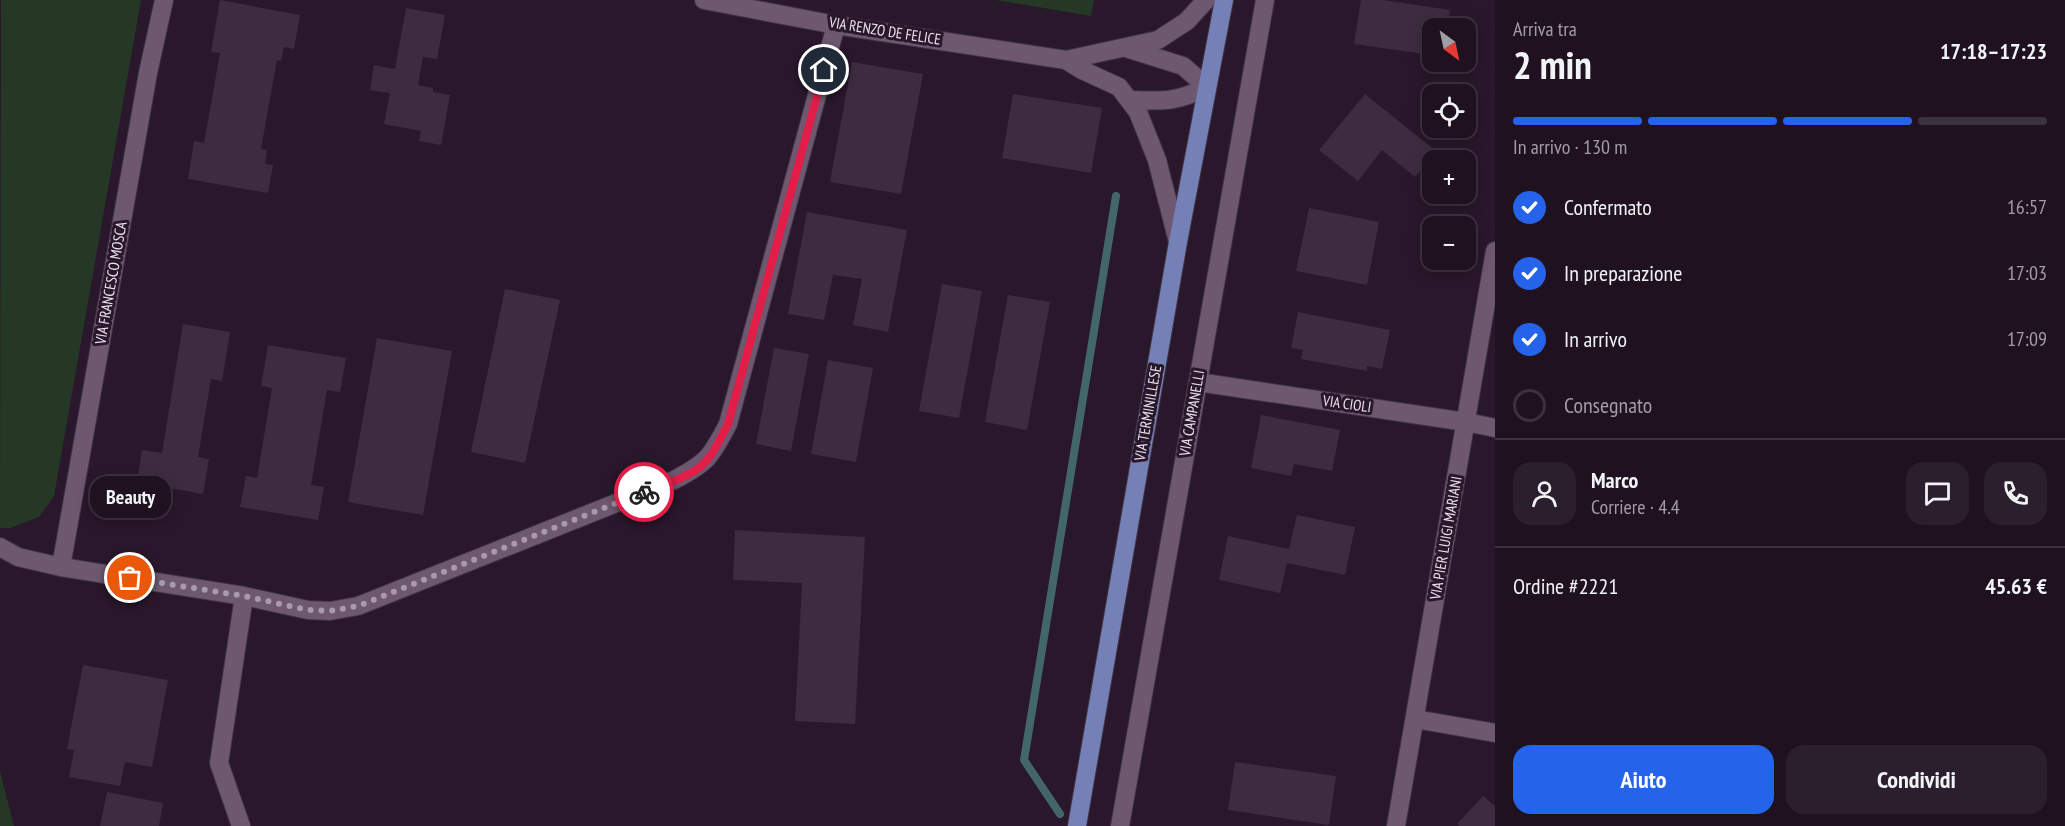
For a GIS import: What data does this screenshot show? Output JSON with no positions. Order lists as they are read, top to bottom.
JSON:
{
  "streets": {
    "main road": ["VIA TERMINILLESE"],
    "street": [
      "VIA RENZO DE FELICE",
      "VIA FRANCESCO MOSCA",
      "VIA CIOLI",
      "VIA CAMPANELLI",
      "VIA PIER LUIGI MARIANI"
    ]
  },
  "crossings": [
    ["VIA RENZO DE FELICE", "VIA TERMINILLESE"],
    ["VIA CIOLI", "VIA CAMPANELLI"],
    ["VIA CIOLI", "VIA PIER LUIGI MARIANI"]
  ],
  "places": ["Beauty"],
  "north": "bottom right",
  "page": {
    "heading": ["2 min", "Arriva tra", "17:18–17:23"],
    "panel": [
      "Marco",
      "Corriere · 4.4",
      "Ordine #2221",
      "45.63 €"
    ],
    "map_buttons": ["+", "−"],
    "bar": "In arrivo · 130 m",
    "list": [
      ["Confermato", "16:57"],
      ["In preparazione", "17:03"],
      ["In arrivo", "17:09"],
      "Consegnato"
    ],
    "bubble": "Beauty",
    "buttons": ["Aiuto", "Condividi"]
  }
}
